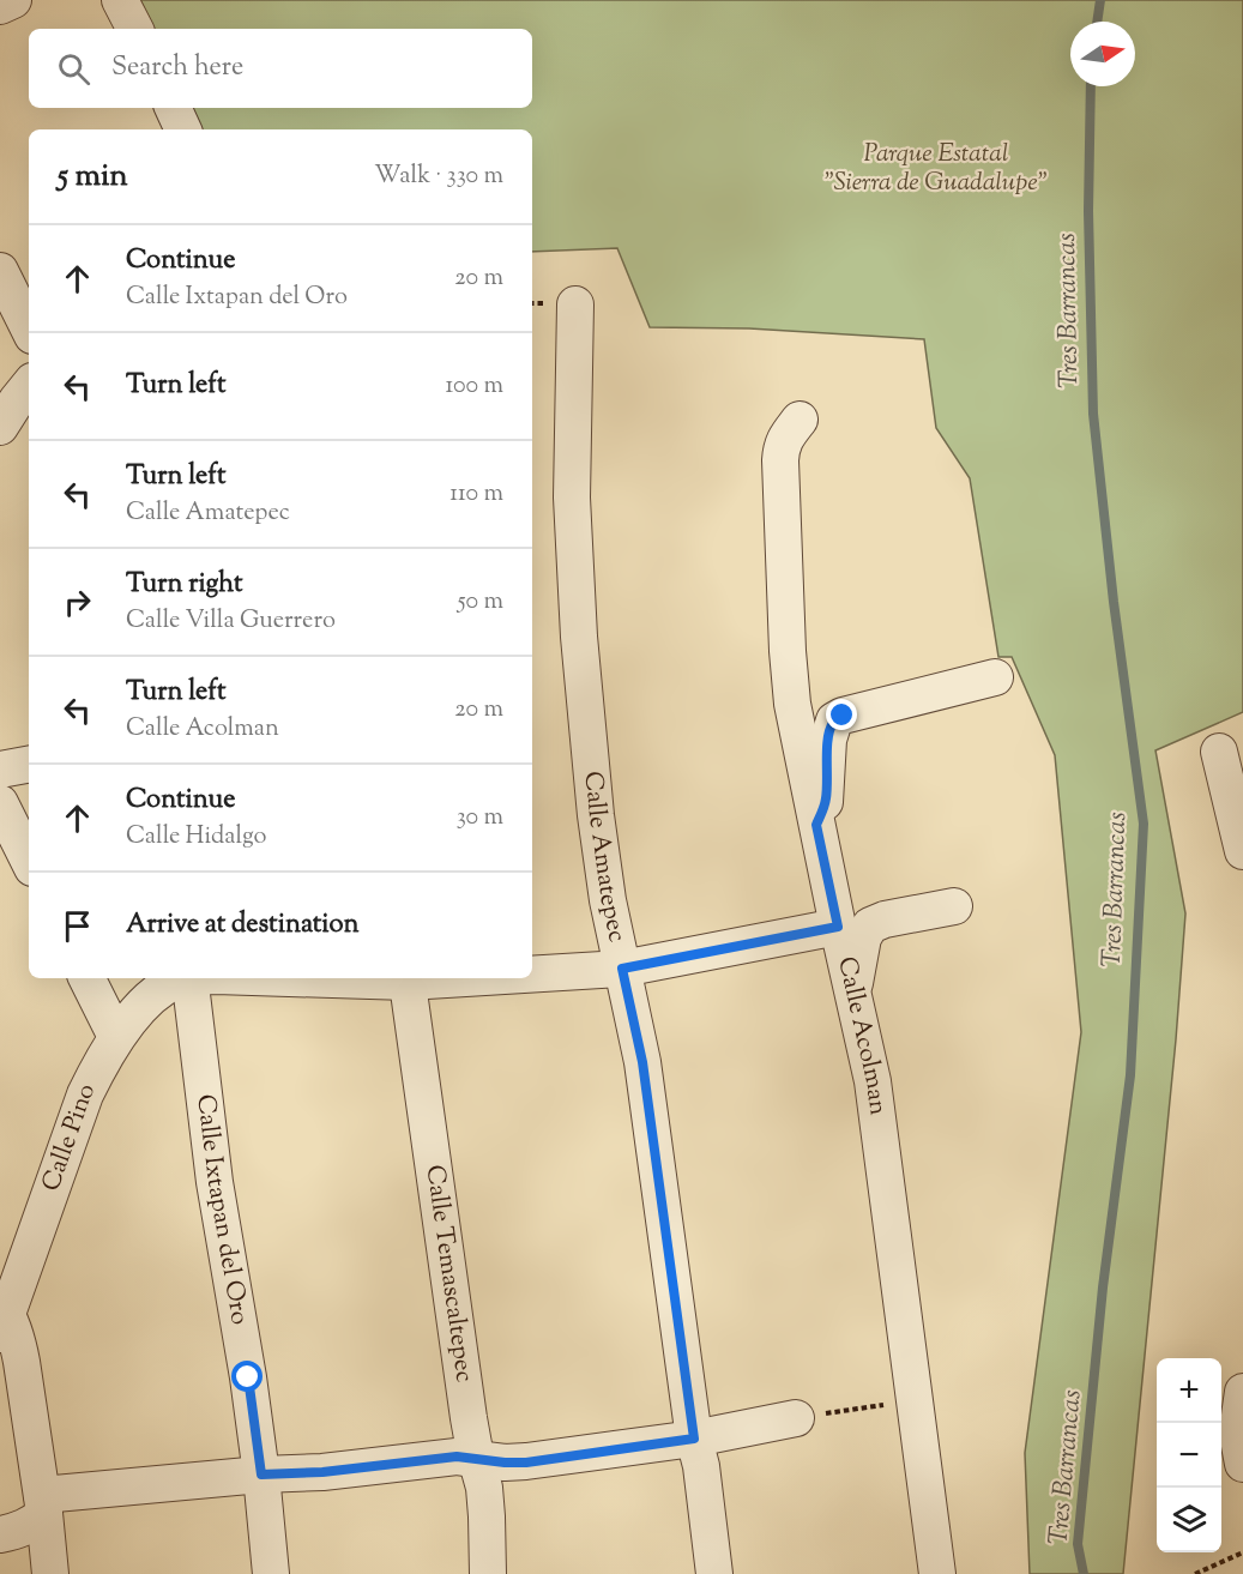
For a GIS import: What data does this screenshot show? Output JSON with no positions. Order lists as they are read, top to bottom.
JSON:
{
  "streets": {
    "street": [
      "Calle Amatepec",
      "Calle Acolman",
      "Calle Pino",
      "Calle Ixtapan del Oro",
      "Calle Temascaltepec"
    ]
  },
  "water": ["Tres Barrancas"],
  "parks": ["Parque Estatal \"Sierra de Guadalupe\""],
  "north": "right",
  "page": {
    "search": "Search here",
    "heading": ["5 min", "Walk · 330 m"],
    "list": [
      ["Continue", "Calle Ixtapan del Oro", "20 m"],
      ["Turn left", "100 m"],
      ["Turn left", "Calle Amatepec", "110 m"],
      ["Turn right", "Calle Villa Guerrero", "50 m"],
      ["Turn left", "Calle Acolman", "20 m"],
      ["Continue", "Calle Hidalgo", "30 m"],
      "Arrive at destination"
    ],
    "map_buttons": ["+", "−"]
  }
}
